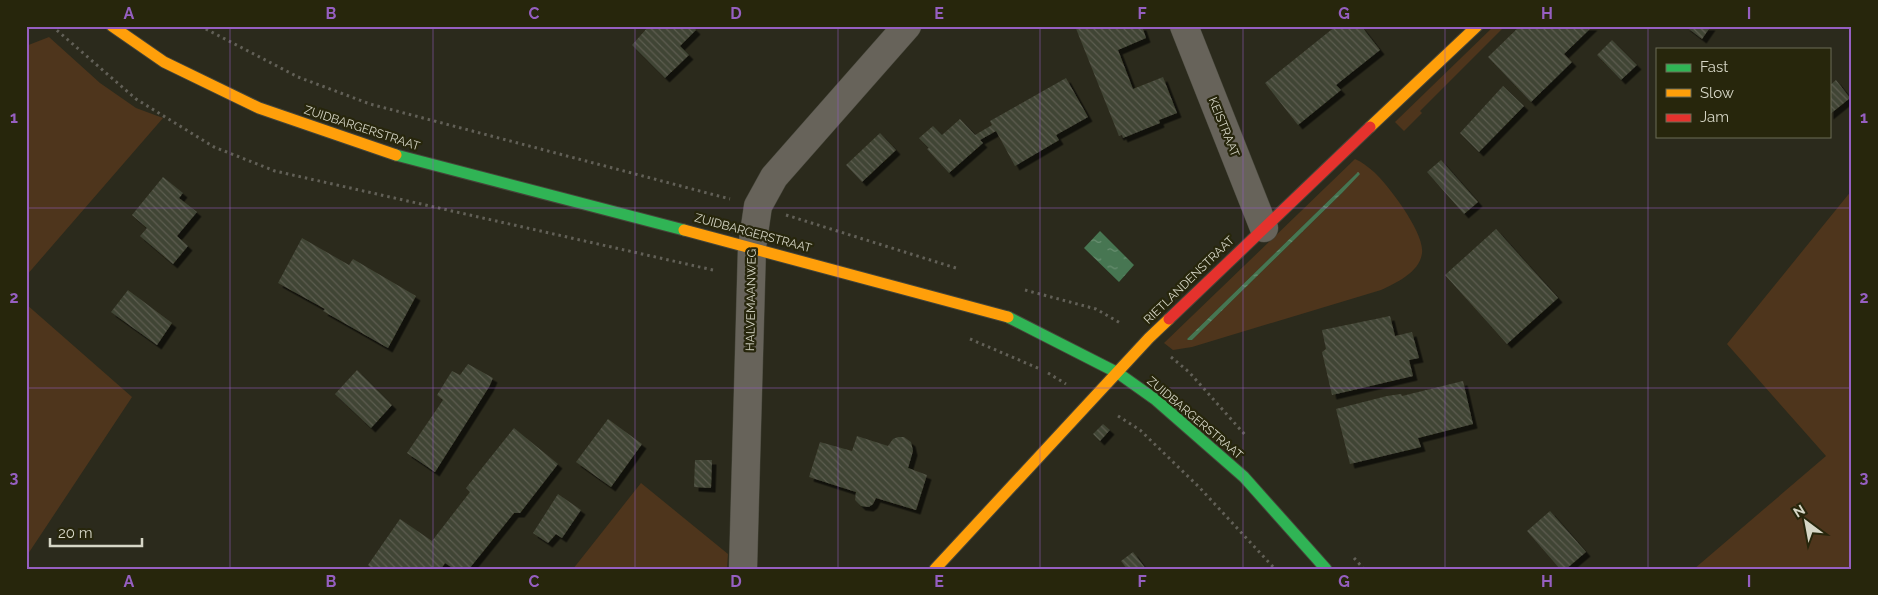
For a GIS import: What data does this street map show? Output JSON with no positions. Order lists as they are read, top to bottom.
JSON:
{
  "streets": {
    "street": [
      "KEISTRAAT",
      "ZUIDBARGERSTRAAT",
      "RIETLANDENSTRAAT",
      "HALVEMAANWEG"
    ]
  },
  "crossings": [
    ["KEISTRAAT", "RIETLANDENSTRAAT"],
    ["ZUIDBARGERSTRAAT", "RIETLANDENSTRAAT"],
    ["ZUIDBARGERSTRAAT", "HALVEMAANWEG"]
  ],
  "legend": ["Fast", "Slow", "Jam"],
  "scale_bar": "20 m",
  "north": "top left",
  "grid": {
    "columns": [
      "A",
      "B",
      "C",
      "D",
      "E",
      "F",
      "G",
      "H",
      "I"
    ],
    "rows": ["1", "2", "3"]
  }
}
